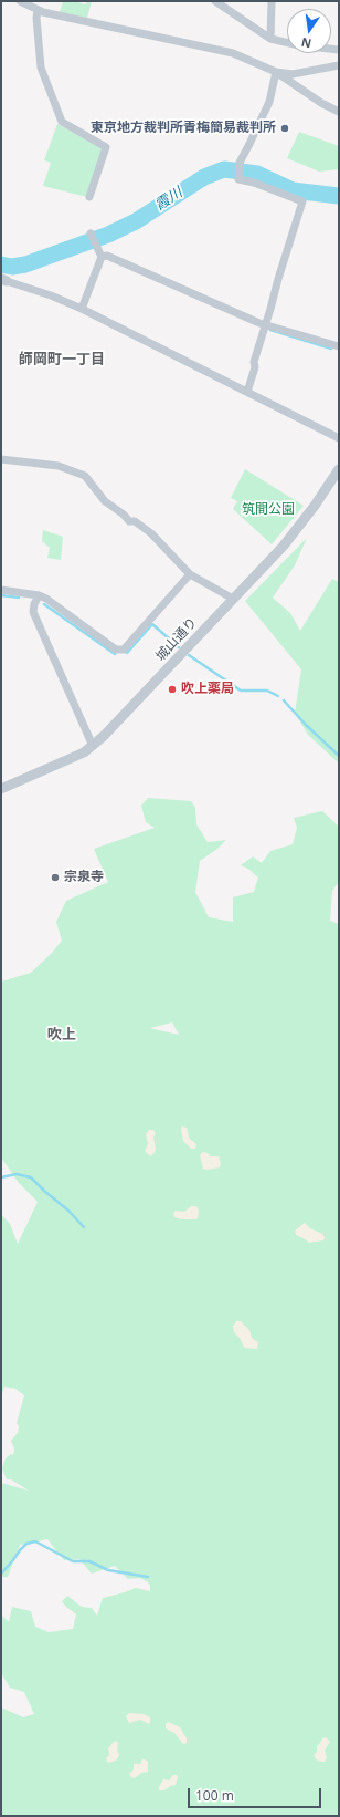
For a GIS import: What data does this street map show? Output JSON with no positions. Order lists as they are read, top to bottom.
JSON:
{
  "streets": {
    "street": ["城山通り"]
  },
  "districts": ["師岡町一丁目", "吹上"],
  "water": ["霞川"],
  "parks": ["筑間公園"],
  "places": ["東京地方裁判所青梅簡易裁判所", "吹上薬局", "宗泉寺"],
  "scale_bar": "100 m",
  "north": "bottom"
}
